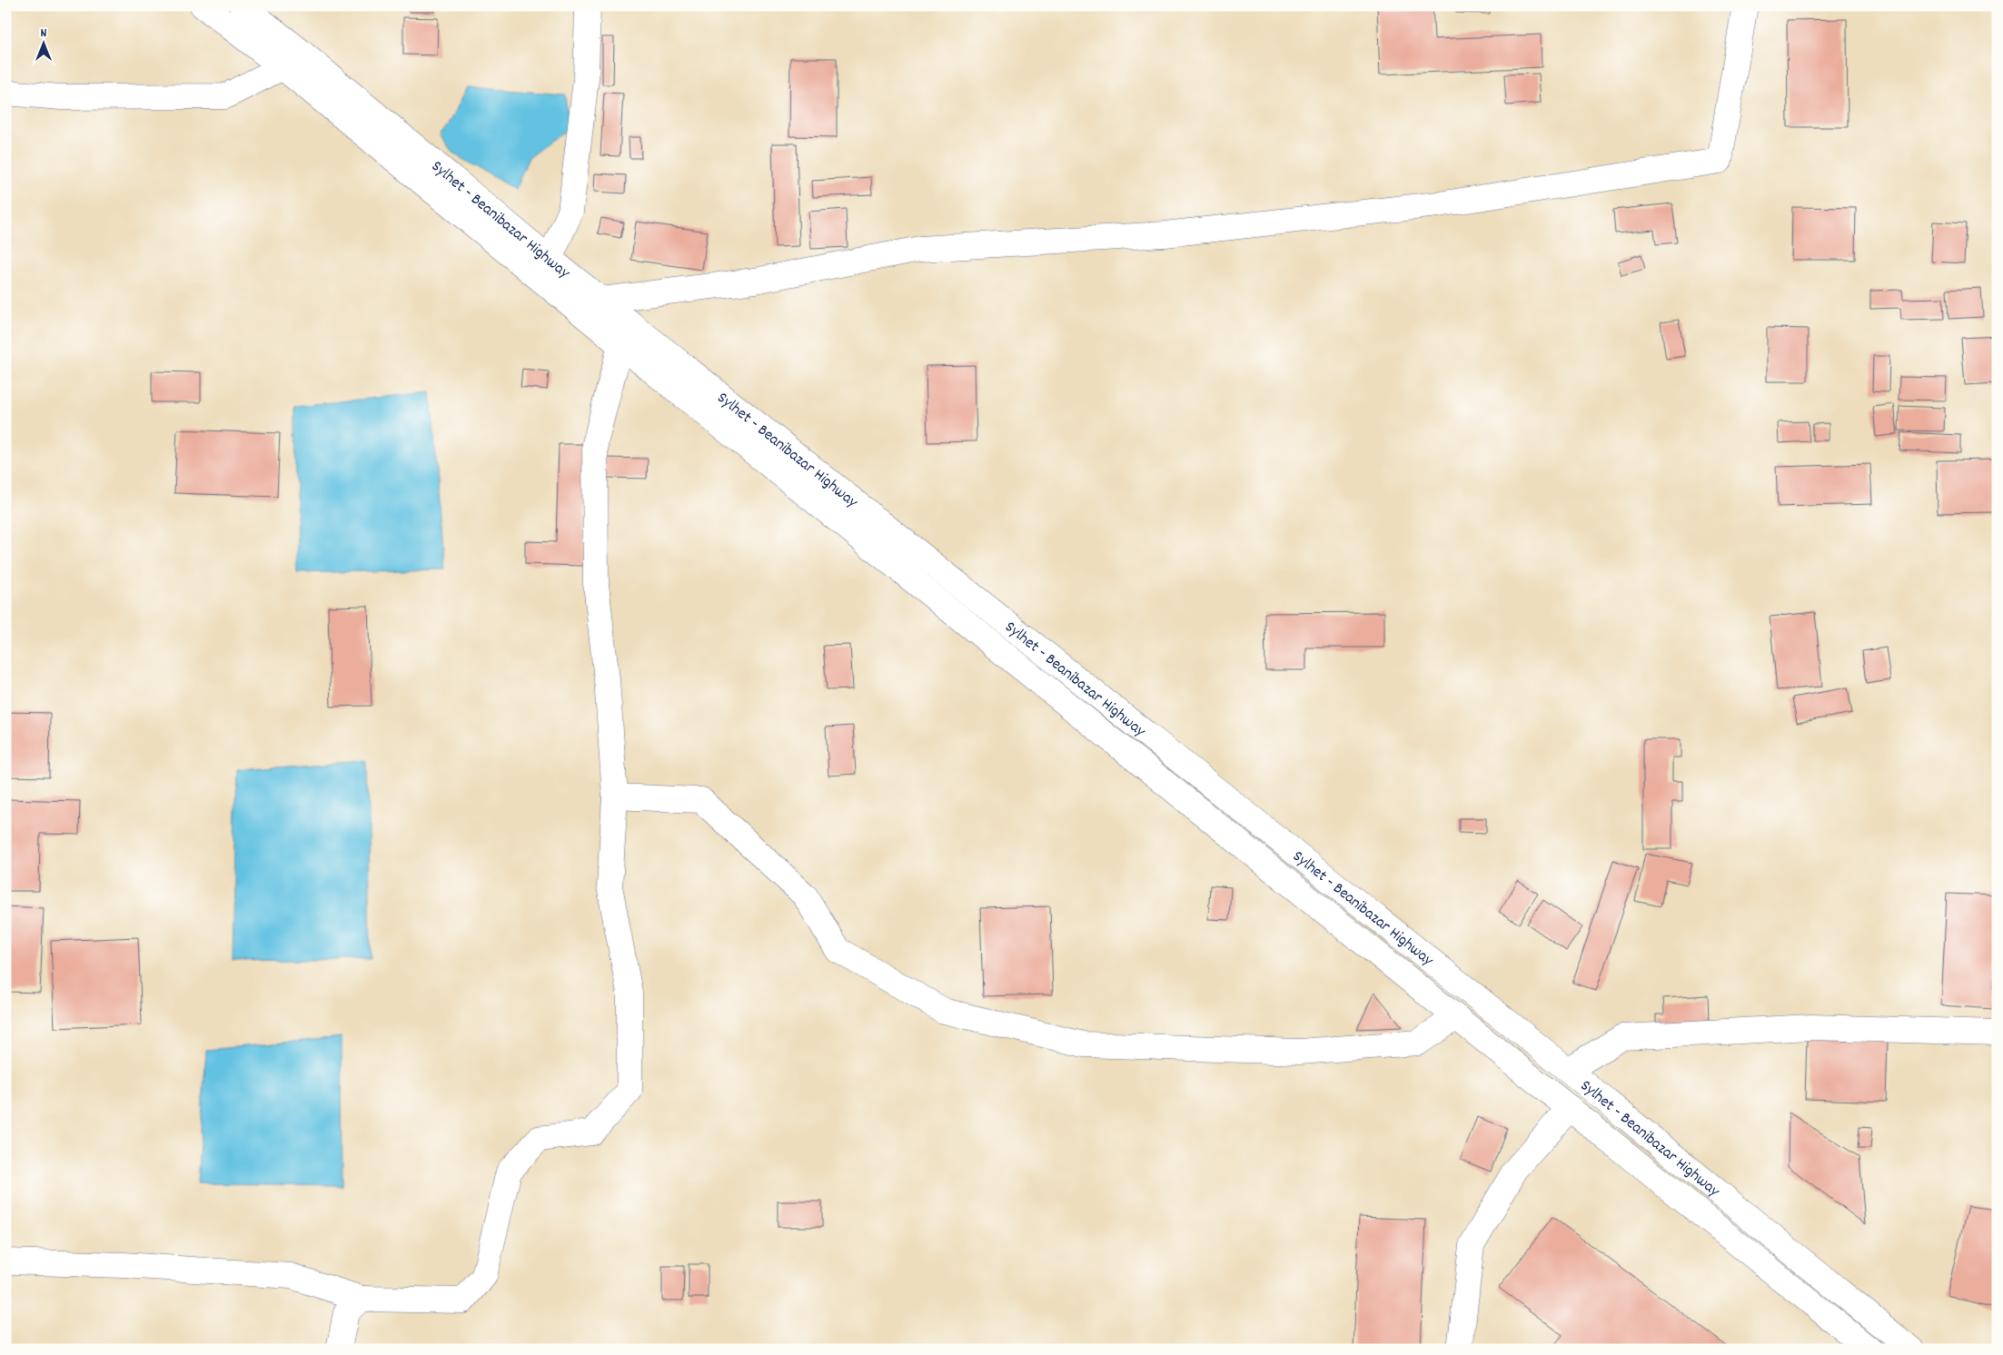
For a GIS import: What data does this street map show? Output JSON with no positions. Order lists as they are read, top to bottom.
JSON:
{
  "streets": {
    "street": ["Sylhet - Beanibazar Highway"]
  },
  "north": "top"
}
